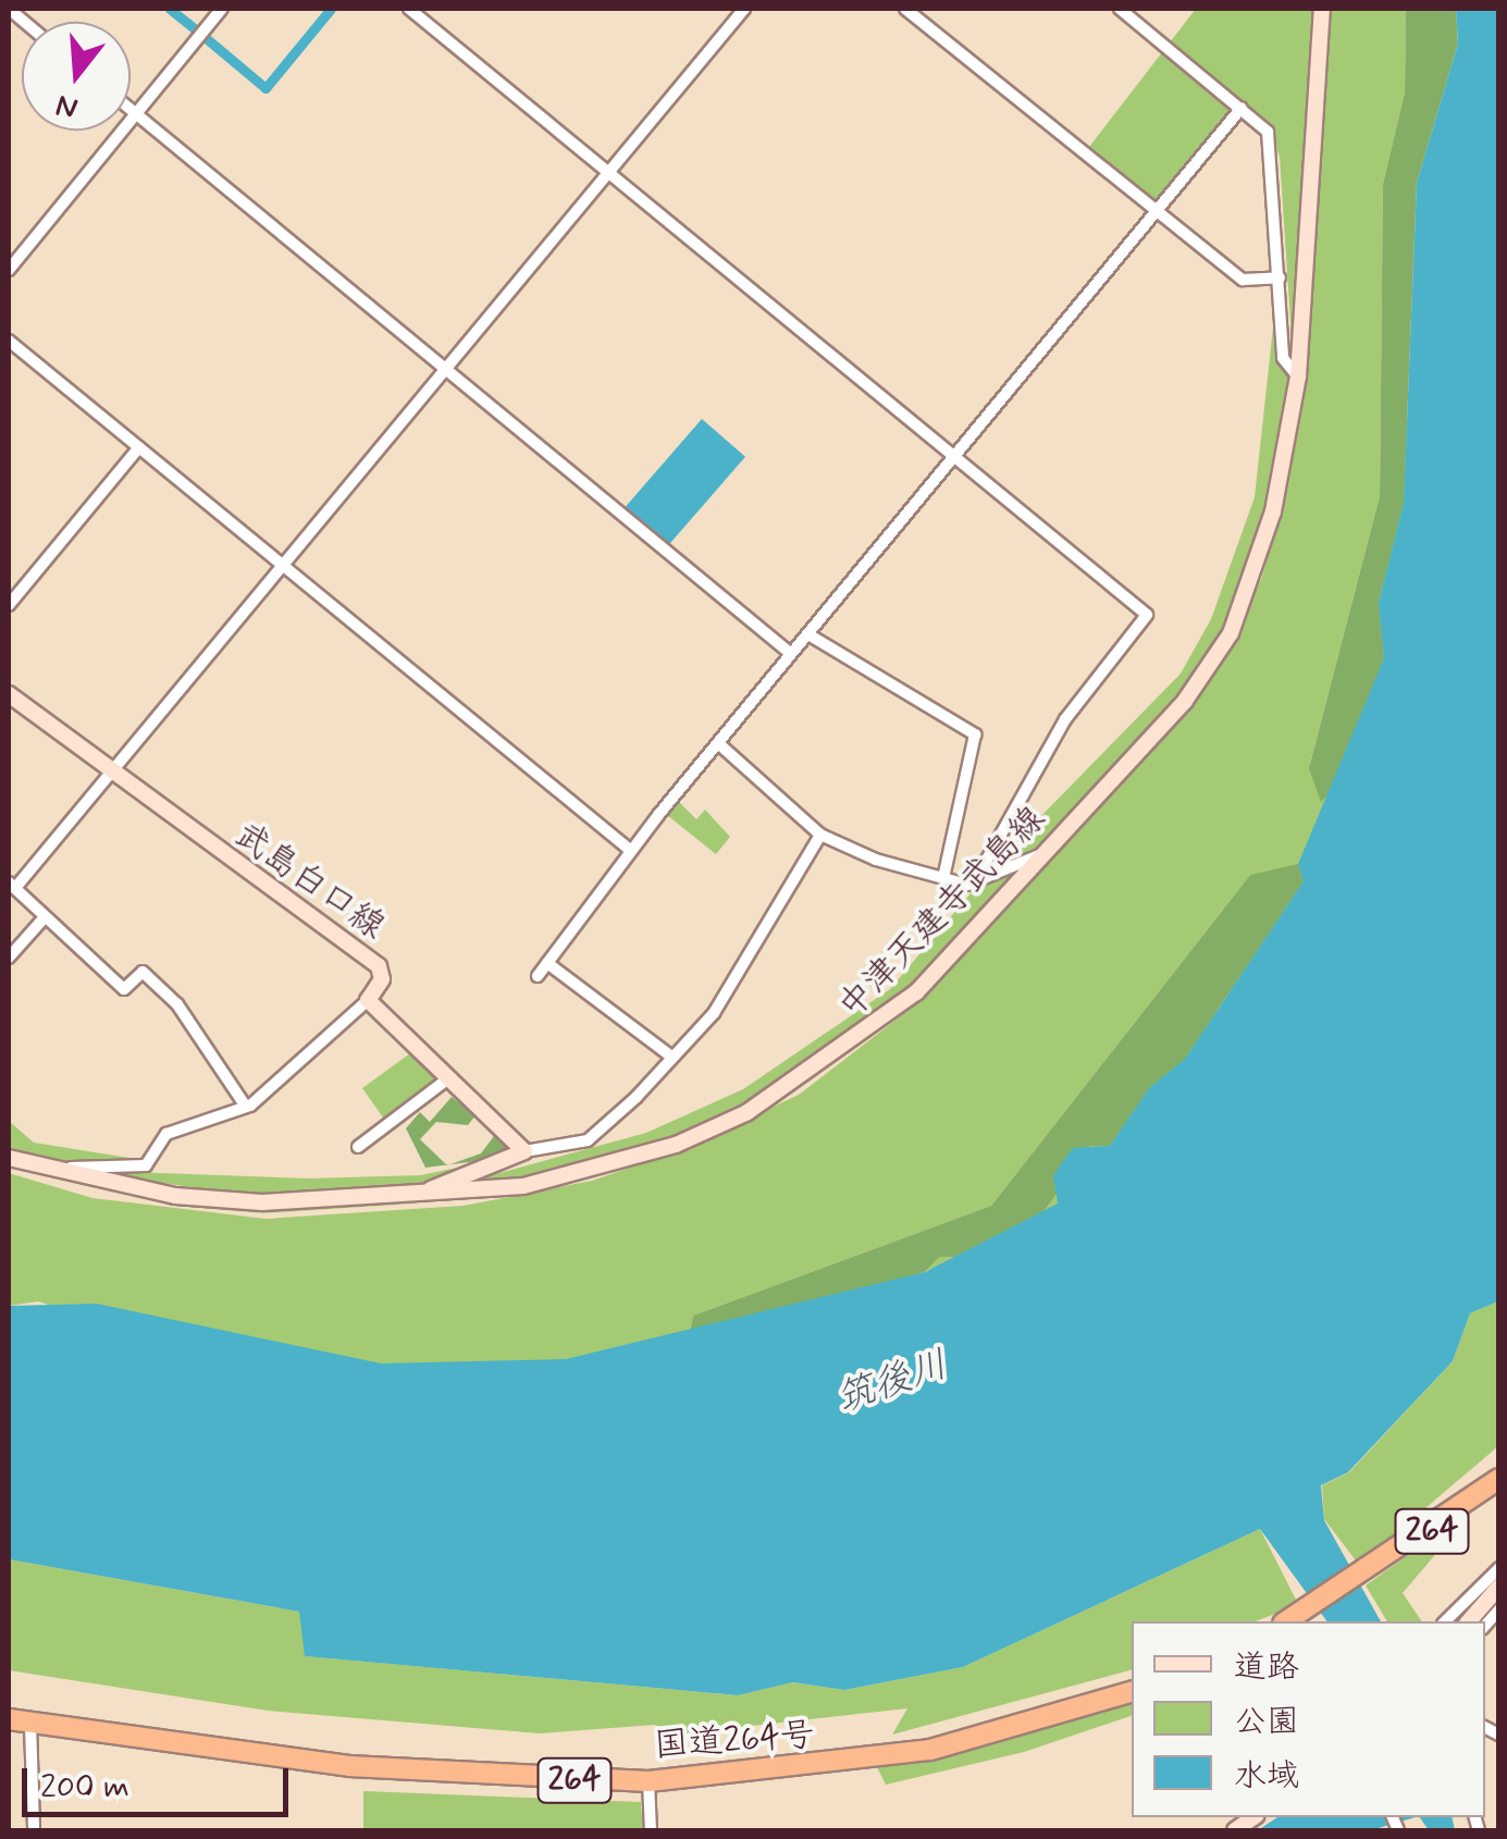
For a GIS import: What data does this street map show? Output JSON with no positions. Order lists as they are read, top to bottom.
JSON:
{
  "streets": {
    "highway": ["264", "国道264号"],
    "main road": ["武島白口線", "中津天建寺武島線"]
  },
  "water": ["筑後川"],
  "legend": ["道路", "公園", "水域"],
  "scale_bar": "200 m",
  "north": "bottom"
}
